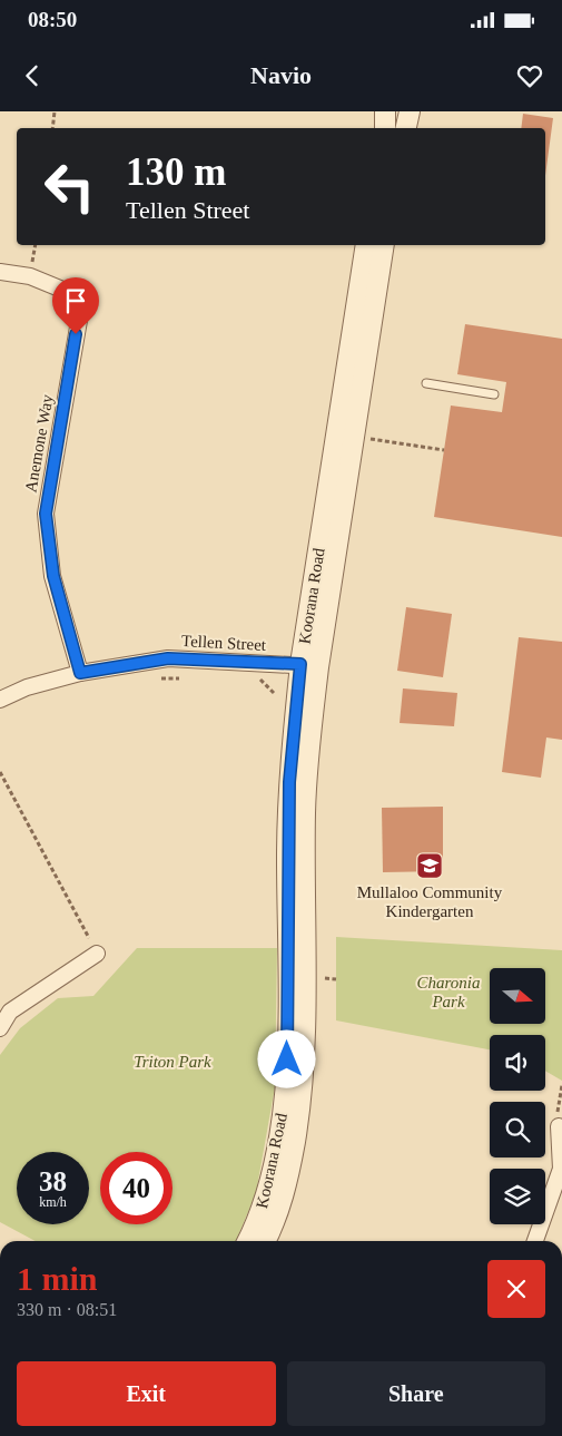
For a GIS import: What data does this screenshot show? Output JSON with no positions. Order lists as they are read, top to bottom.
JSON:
{
  "streets": {
    "street": ["Anemone Way", "Koorana Road", "Tellen Street"]
  },
  "crossings": [
    ["Anemone Way", "Tellen Street"],
    ["Koorana Road", "Tellen Street"]
  ],
  "parks": ["Charonia Park", "Triton Park"],
  "places": {
    "school or university": ["Mullaloo Community Kindergarten"]
  },
  "north": "right",
  "page": {
    "status": "08:50",
    "header": "Navio",
    "turn": ["130 m", "Tellen Street"],
    "speed": "38 km/h",
    "limit": "40",
    "heading": ["1 min", "330 m · 08:51"],
    "buttons": ["Exit", "Share"]
  }
}
